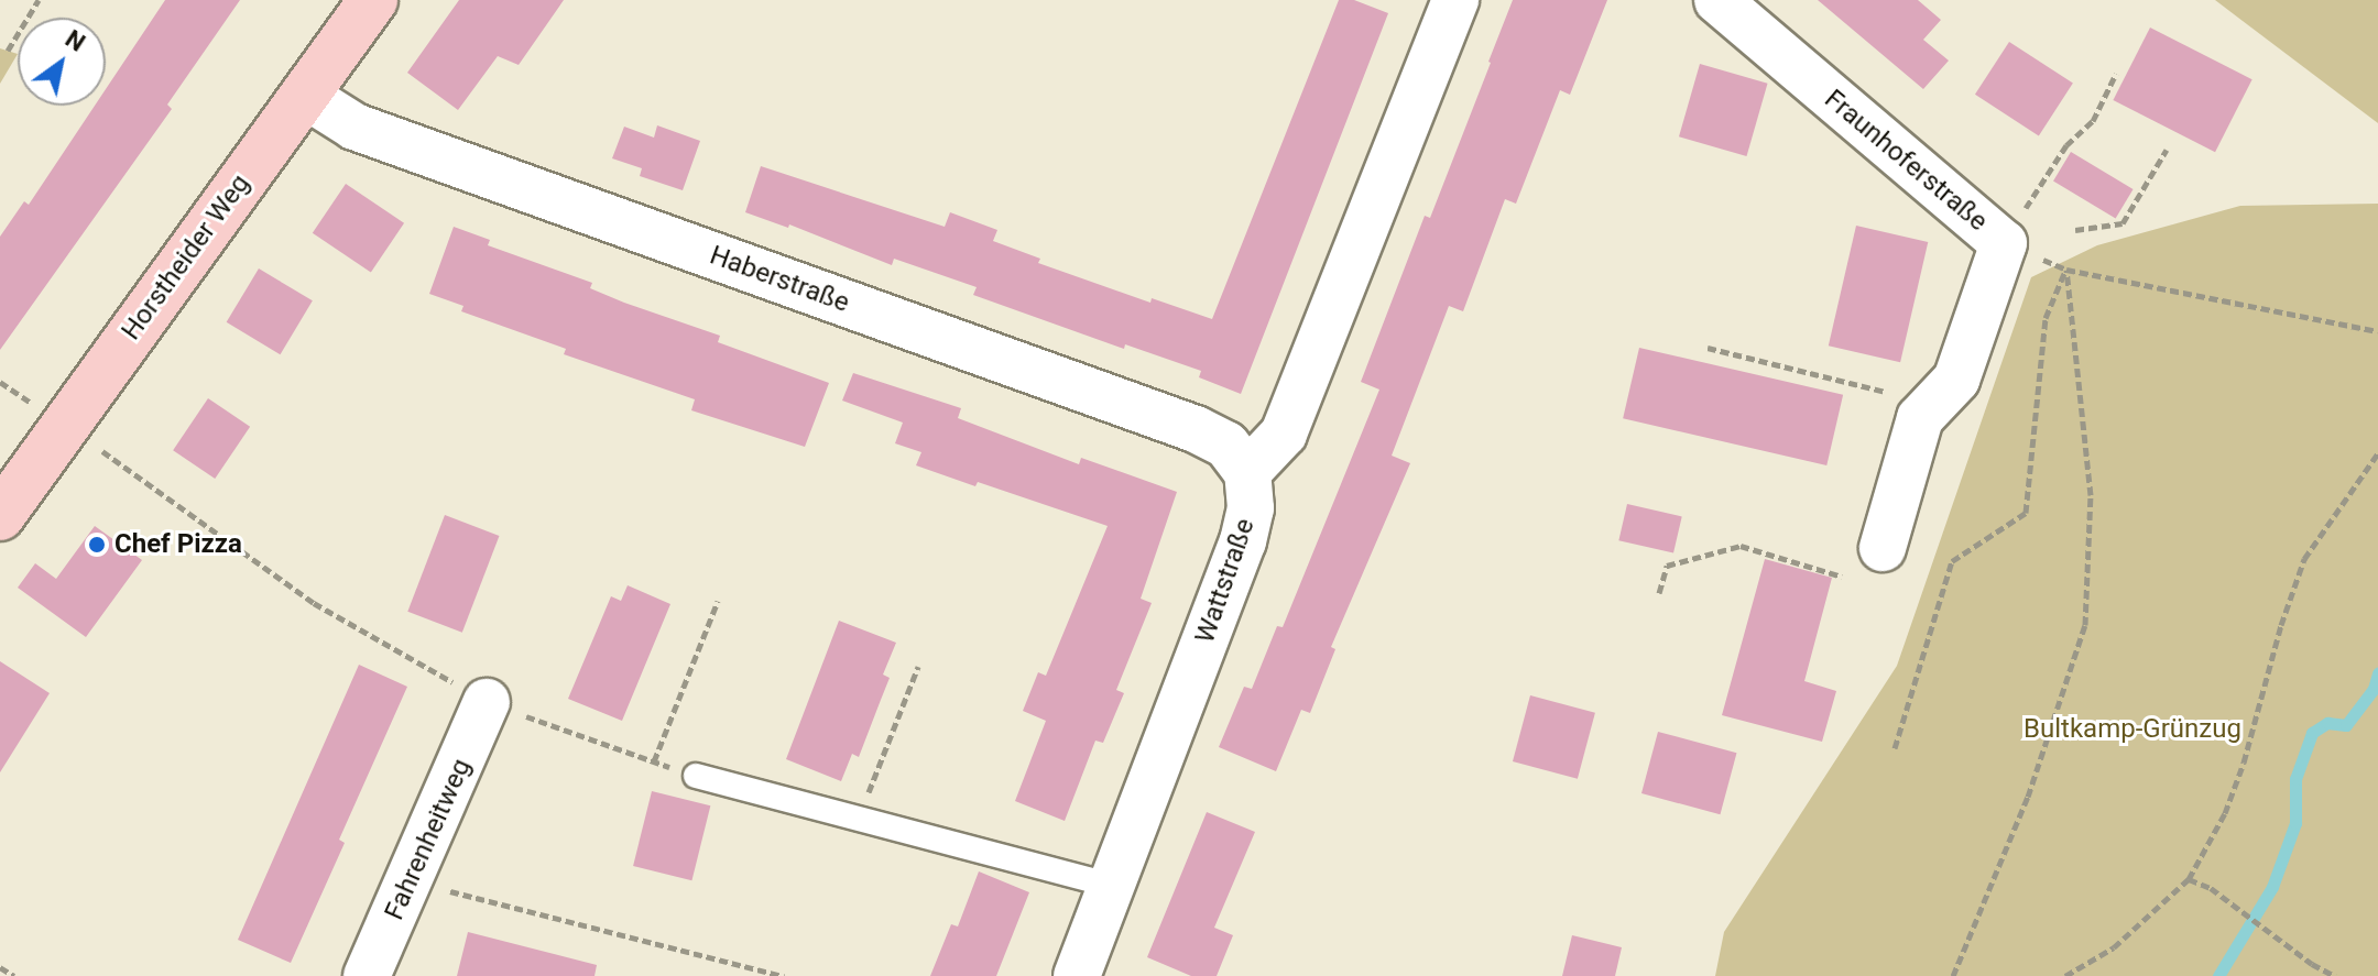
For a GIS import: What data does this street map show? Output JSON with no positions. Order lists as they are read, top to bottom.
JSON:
{
  "streets": {
    "street": [
      "Fraunhoferstraße",
      "Horstheider Weg",
      "Haberstraße",
      "Wattstraße",
      "Fahrenheitweg"
    ]
  },
  "crossings": [
    ["Horstheider Weg", "Haberstraße"],
    ["Haberstraße", "Wattstraße"]
  ],
  "parks": ["Bultkamp-Grünzug"],
  "places": ["Chef Pizza"],
  "north": "top right"
}
